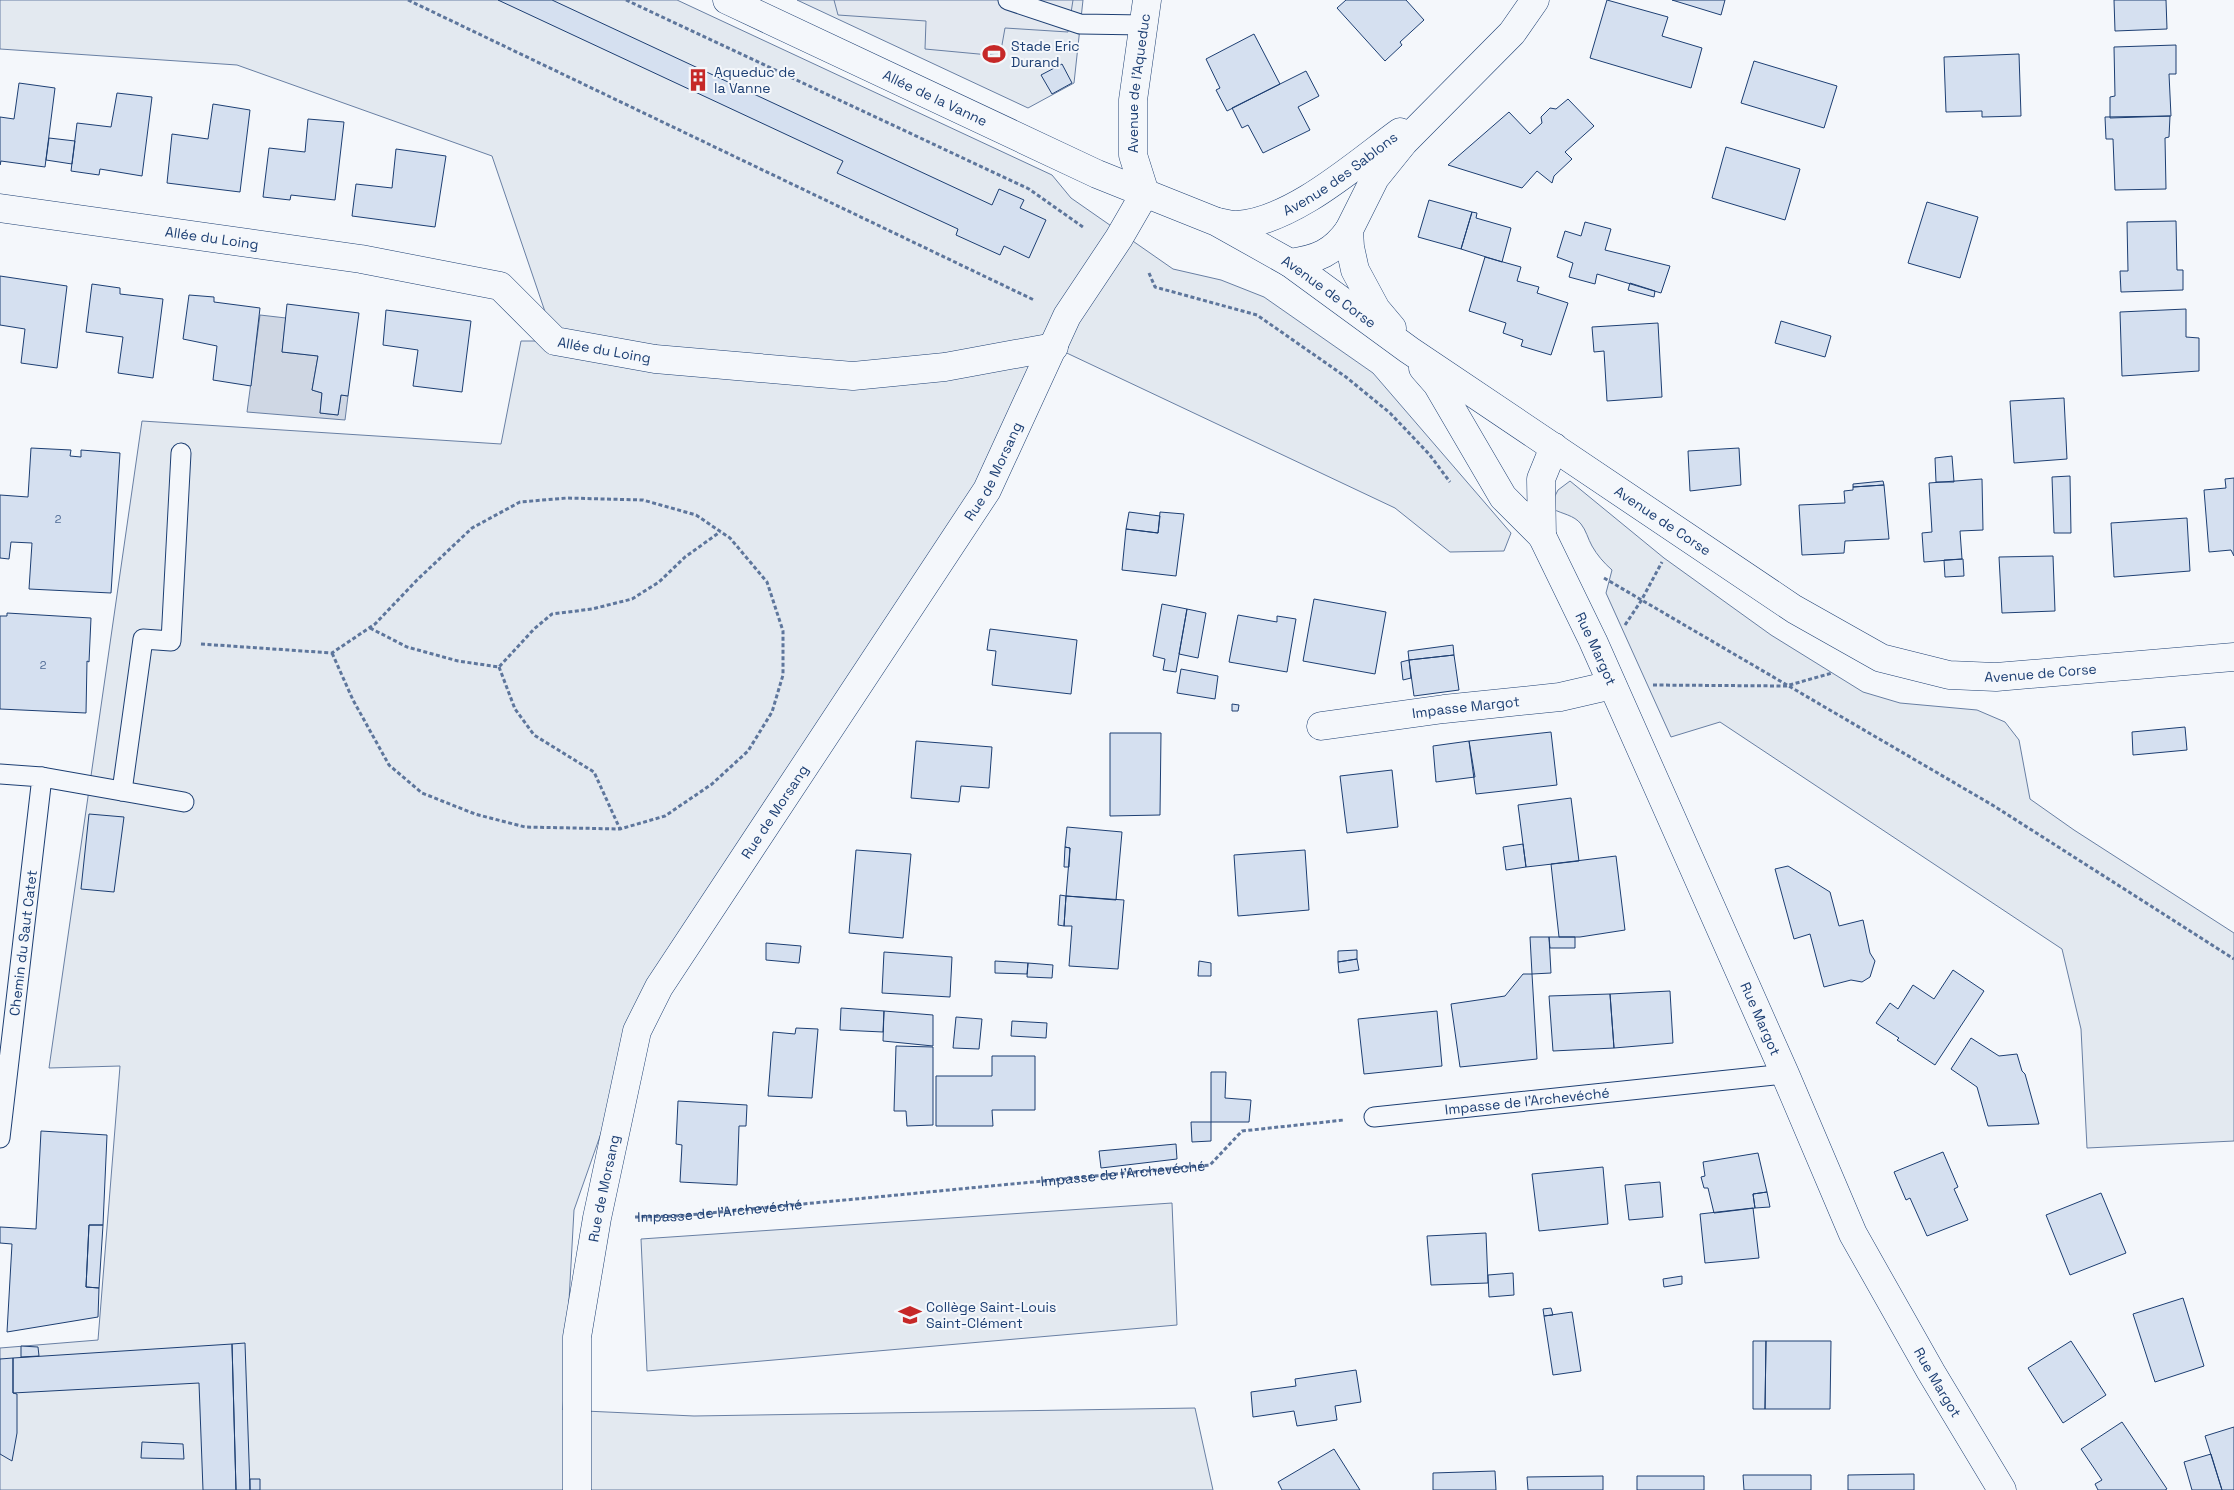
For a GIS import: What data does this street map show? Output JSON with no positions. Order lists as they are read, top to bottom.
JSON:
{
  "streets": {
    "street": [
      "Avenue de l'Aqueduc",
      "Allée de la Vanne",
      "Avenue des Sablons",
      "Allée du Loing",
      "Avenue de Corse",
      "Rue de Morsang",
      "Rue Margot",
      "Impasse Margot"
    ],
    "lane": ["Chemin du Saut Catet", "Impasse de l'Archevéché"]
  },
  "crossings": [
    ["Avenue de l'Aqueduc", "Allée de la Vanne"],
    ["Avenue de l'Aqueduc", "Avenue de Corse"],
    ["Avenue de l'Aqueduc", "Rue de Morsang"],
    ["Allée de la Vanne", "Avenue de Corse"],
    ["Allée de la Vanne", "Rue de Morsang"],
    ["Avenue des Sablons", "Avenue de Corse"],
    ["Allée du Loing", "Rue de Morsang"],
    ["Avenue de Corse", "Rue de Morsang"],
    ["Avenue de Corse", "Rue Margot"],
    ["Rue de Morsang", "Impasse de l'Archevéché"],
    ["Rue Margot", "Impasse Margot"],
    ["Rue Margot", "Impasse de l'Archevéché"]
  ],
  "places": {
    "sports": ["Stade Eric Durand"],
    "building": ["Aqueduc de la Vanne"],
    "school or university": ["Collège Saint-Louis Saint-Clément"]
  },
  "house_numbers": ["2", "2"]
}
